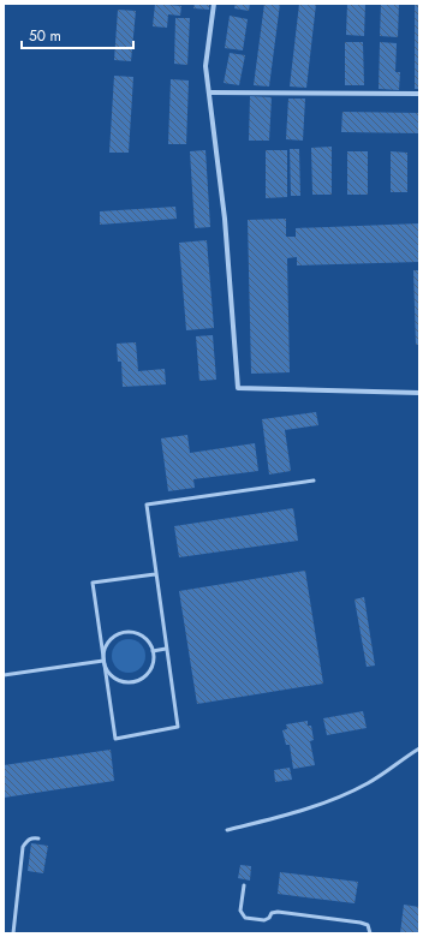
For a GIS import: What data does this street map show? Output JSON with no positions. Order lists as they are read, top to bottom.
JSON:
{
  "scale_bar": "50 m"
}
